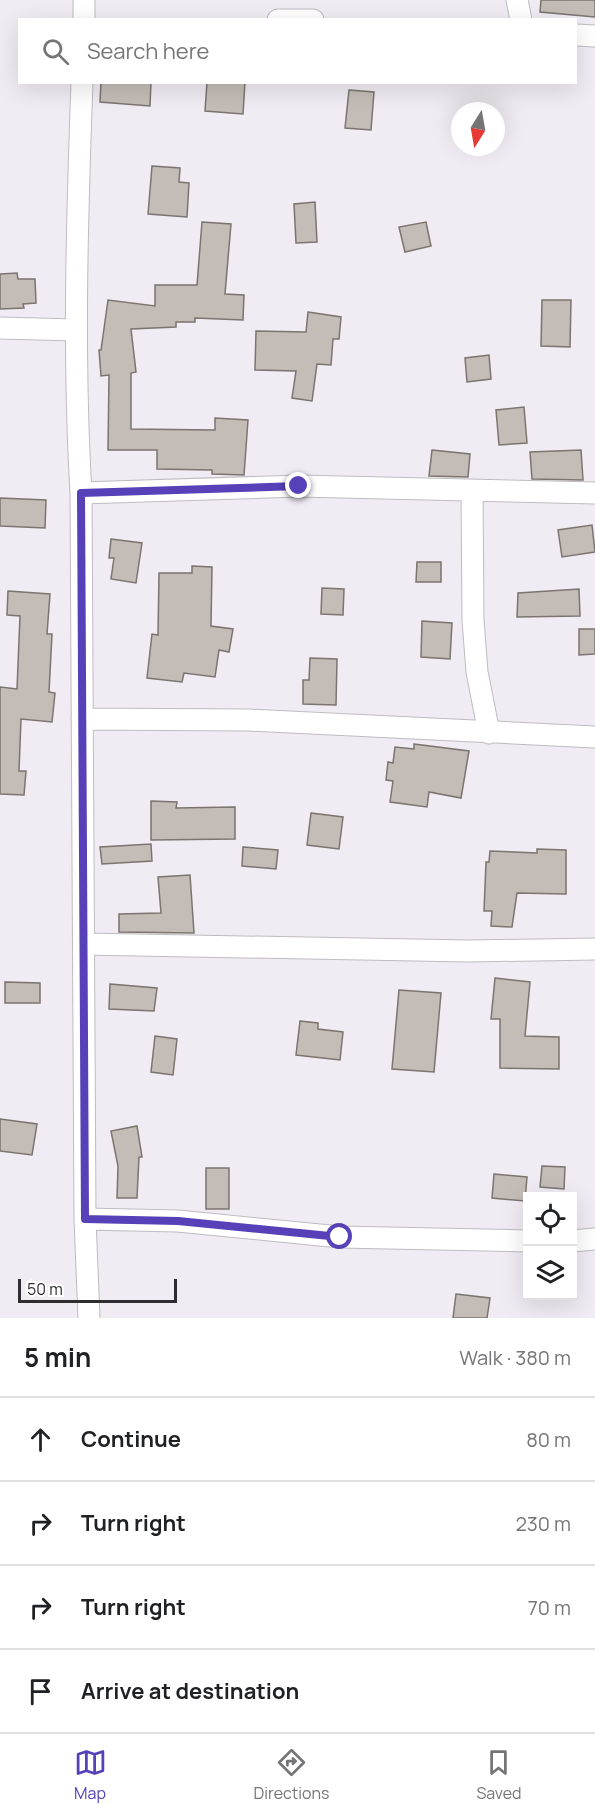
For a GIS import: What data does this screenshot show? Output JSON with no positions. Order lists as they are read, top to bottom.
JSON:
{
  "scale_bar": "50 m",
  "north": "bottom",
  "page": {
    "search": "Search here",
    "scale": "50 m",
    "heading": ["5 min", "Walk · 380 m"],
    "list": [
      ["Continue", "80 m"],
      ["Turn right", "230 m"],
      ["Turn right", "70 m"],
      "Arrive at destination"
    ],
    "nav": ["Map", "Directions", "Saved"]
  }
}
